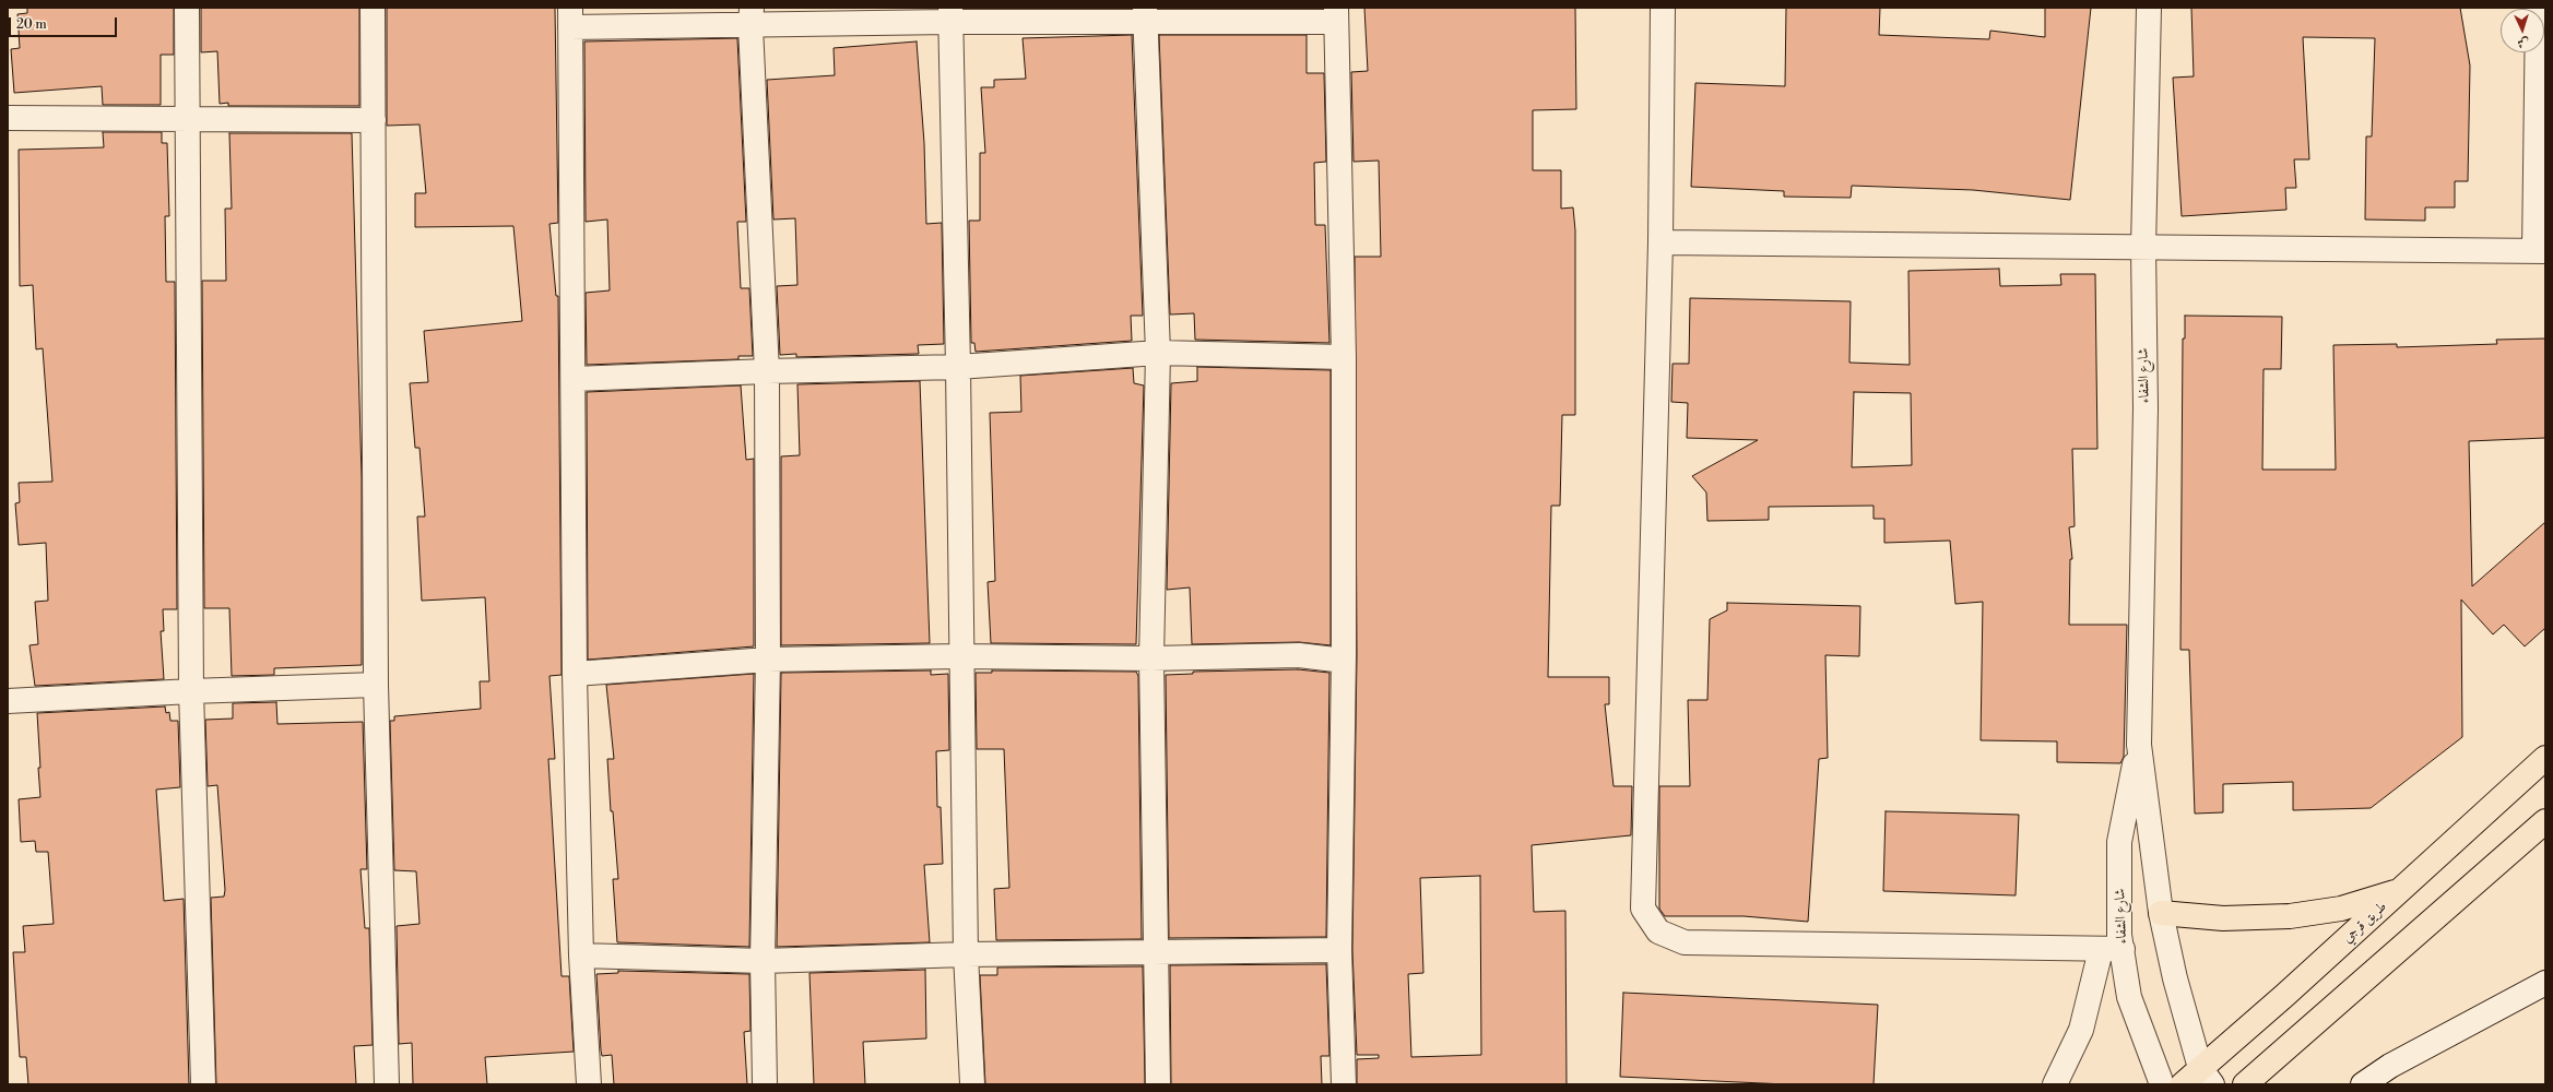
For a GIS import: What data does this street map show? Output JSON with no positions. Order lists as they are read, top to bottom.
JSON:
{
  "streets": {
    "highway": ["طريق قرجي"],
    "street": ["شارع الشفاء"]
  },
  "crossings": [
    ["شارع الشفاء", "طريق قرجي"]
  ],
  "scale_bar": "20 m",
  "north": "bottom"
}
